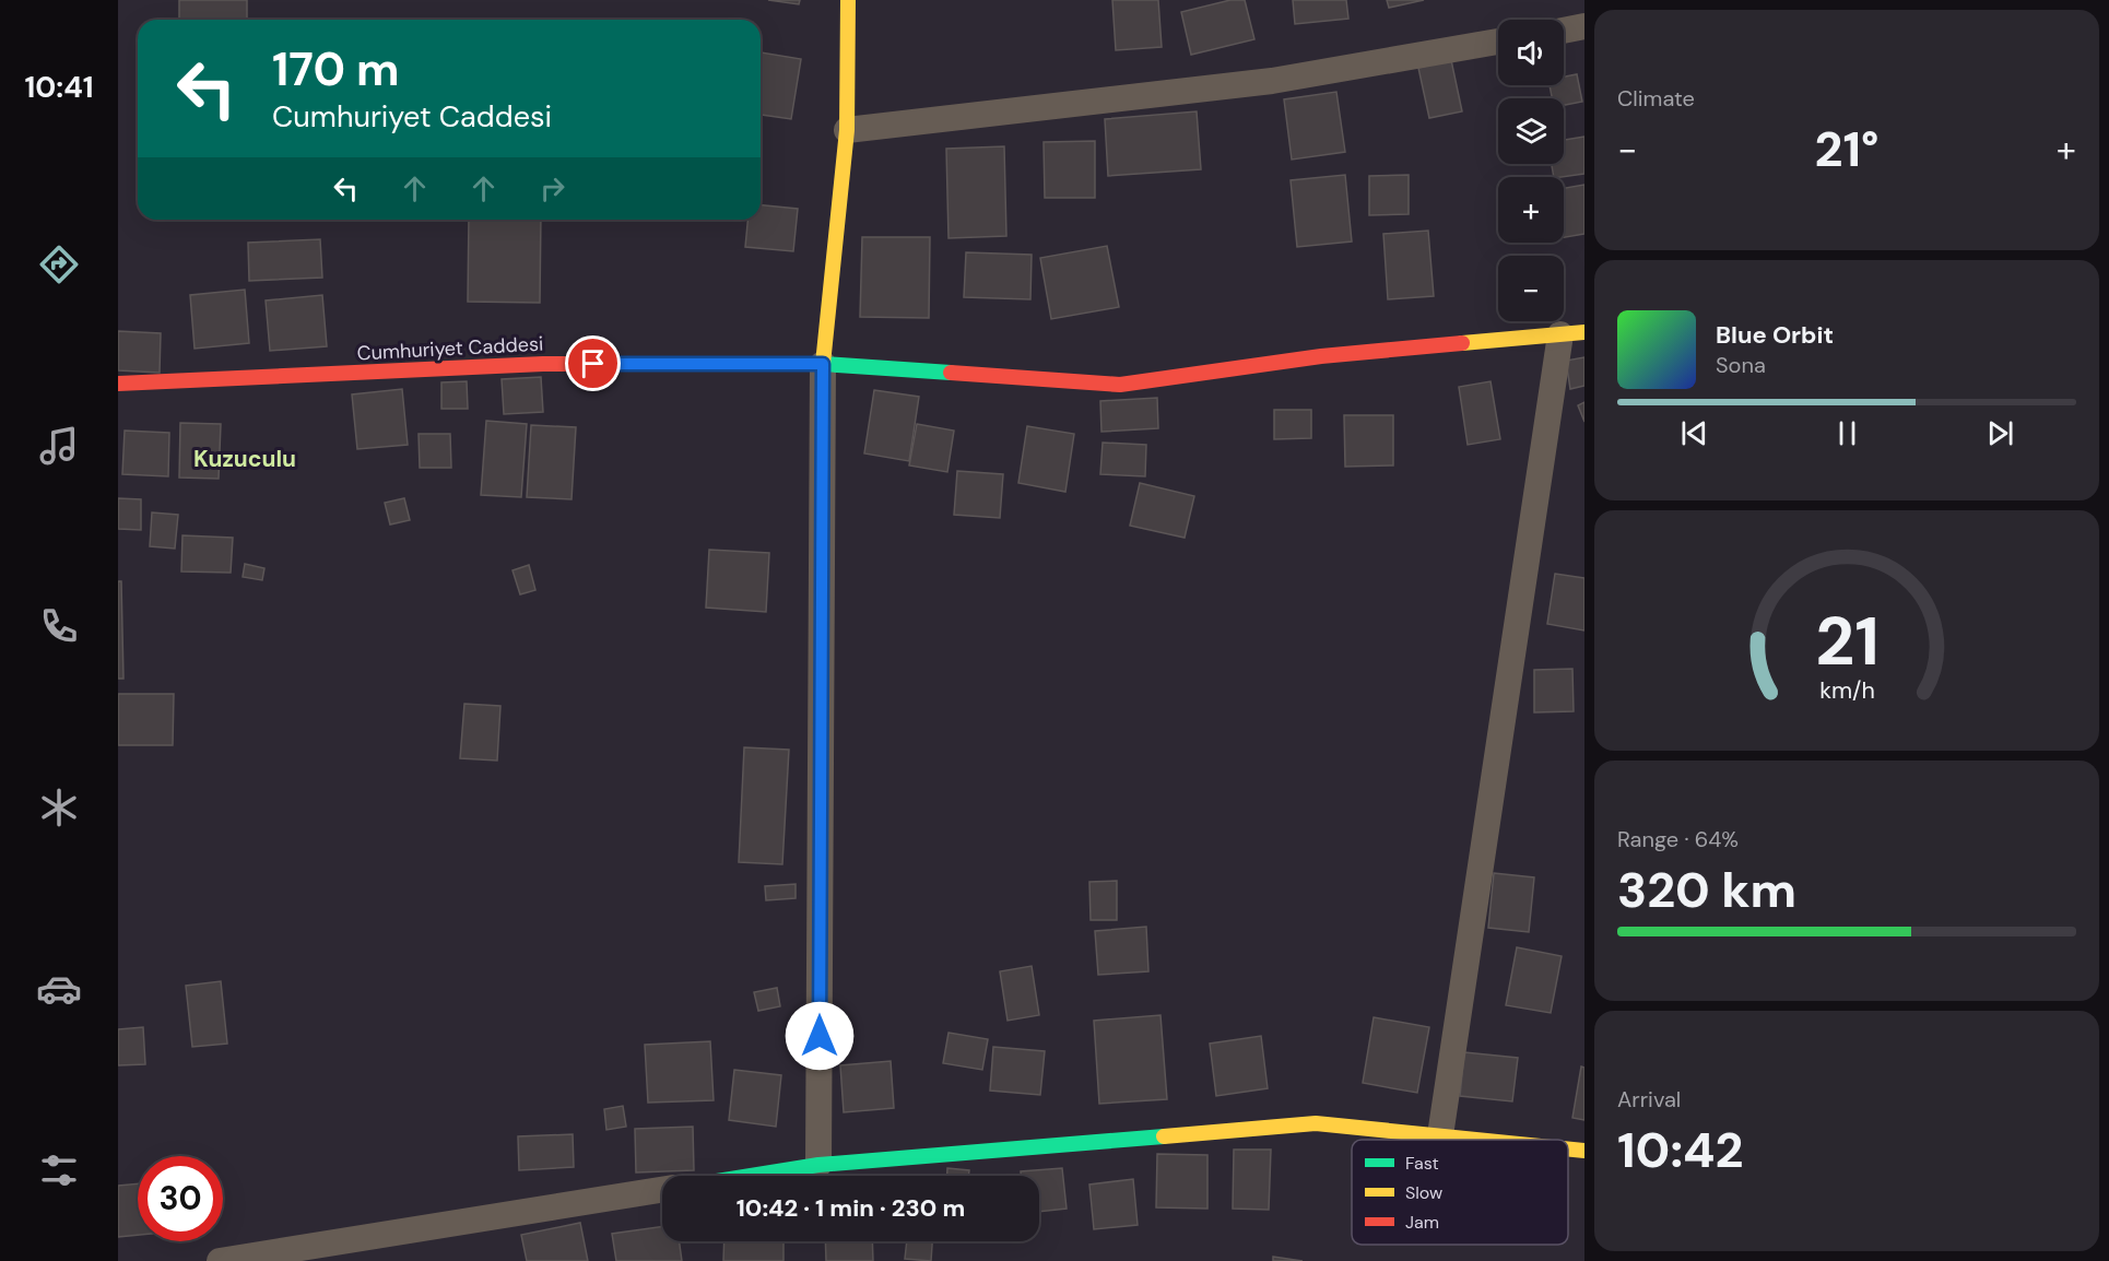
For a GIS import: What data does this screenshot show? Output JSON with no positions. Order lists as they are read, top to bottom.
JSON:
{
  "streets": {
    "street": ["Cumhuriyet Caddesi"]
  },
  "districts": ["Kuzuculu"],
  "legend": ["Fast", "Slow", "Jam"],
  "page": {
    "tabs": "10:41",
    "tile": [
      "Climate",
      ["Range · 64%", "320 km"],
      ["Arrival", "10:42"]
    ],
    "map_buttons": ["+", "−"],
    "turn": ["170 m", "Cumhuriyet Caddesi"],
    "heat": ["−", "21°", "+"],
    "song": ["Blue Orbit", "Sona"],
    "limit": "30",
    "trip": "10:42 · 1 min · 230 m",
    "gauge": ["21", "km/h"]
  }
}
